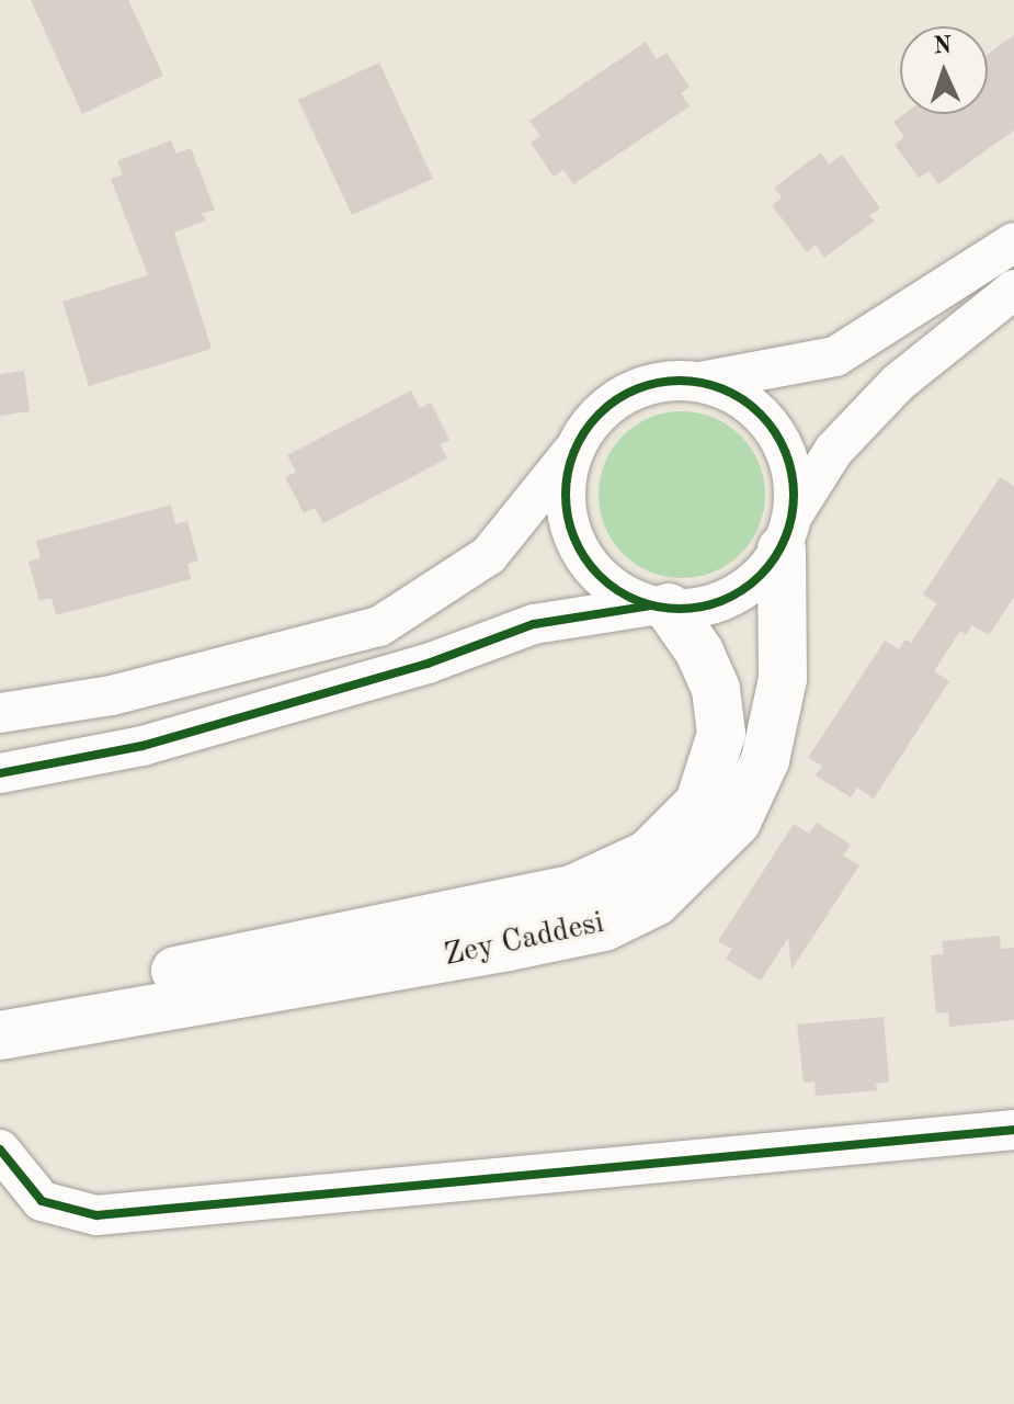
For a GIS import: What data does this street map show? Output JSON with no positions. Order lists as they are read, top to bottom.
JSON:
{
  "streets": {
    "main road": ["Zey Caddesi"]
  },
  "north": "top"
}
